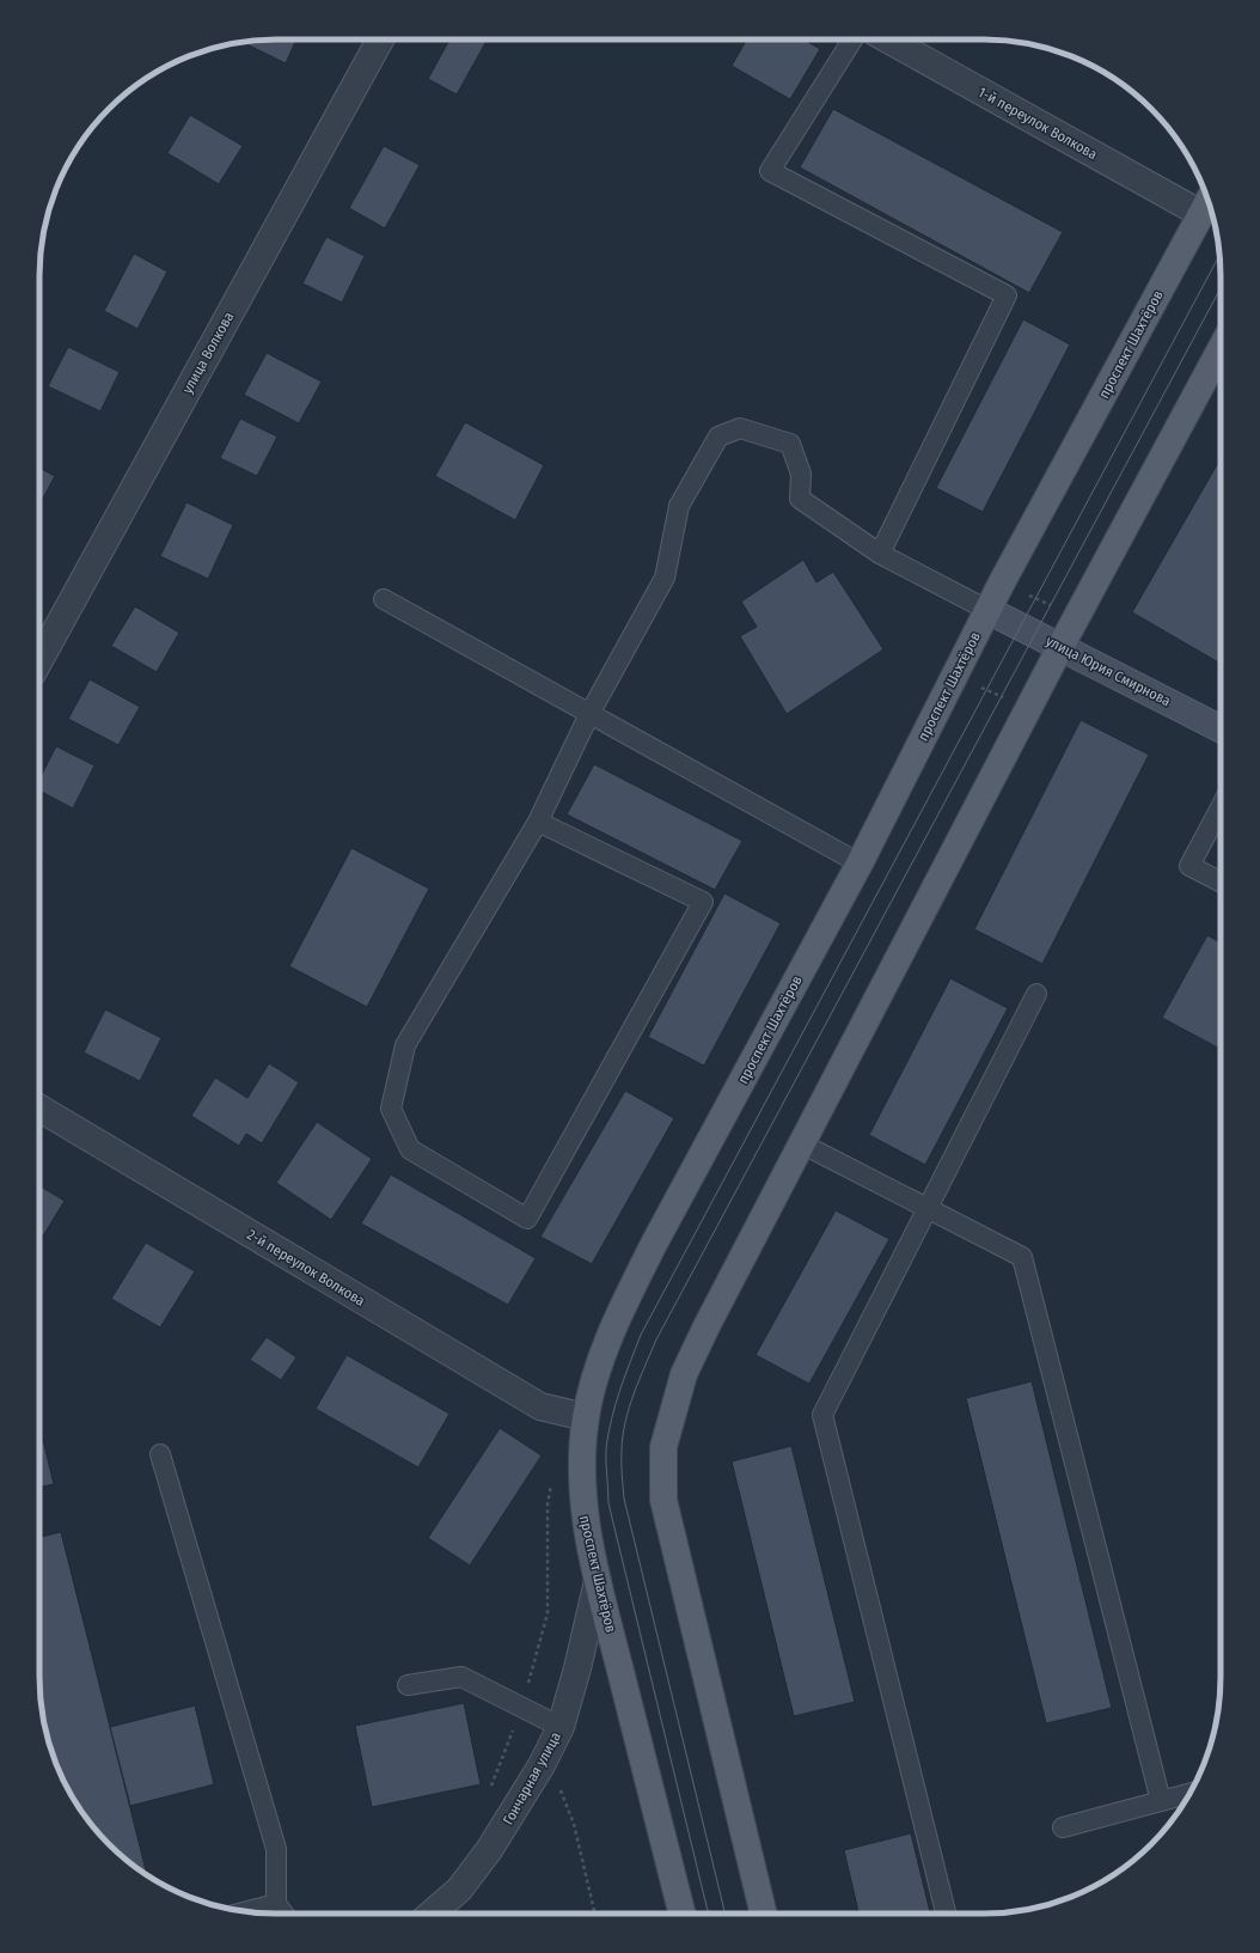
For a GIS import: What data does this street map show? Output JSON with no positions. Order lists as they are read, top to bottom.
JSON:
{
  "streets": {
    "main road": ["проспект Шахтёров"],
    "street": [
      "1-й переулок Волкова",
      "улица Волкова",
      "улица Юрия Смирнова",
      "2-й переулок Волкова",
      "Гончарная улица"
    ]
  },
  "crossings": [
    ["1-й переулок Волкова", "проспект Шахтёров"],
    ["проспект Шахтёров", "улица Юрия Смирнова"],
    ["проспект Шахтёров", "2-й переулок Волкова"],
    ["проспект Шахтёров", "Гончарная улица"]
  ]
}
